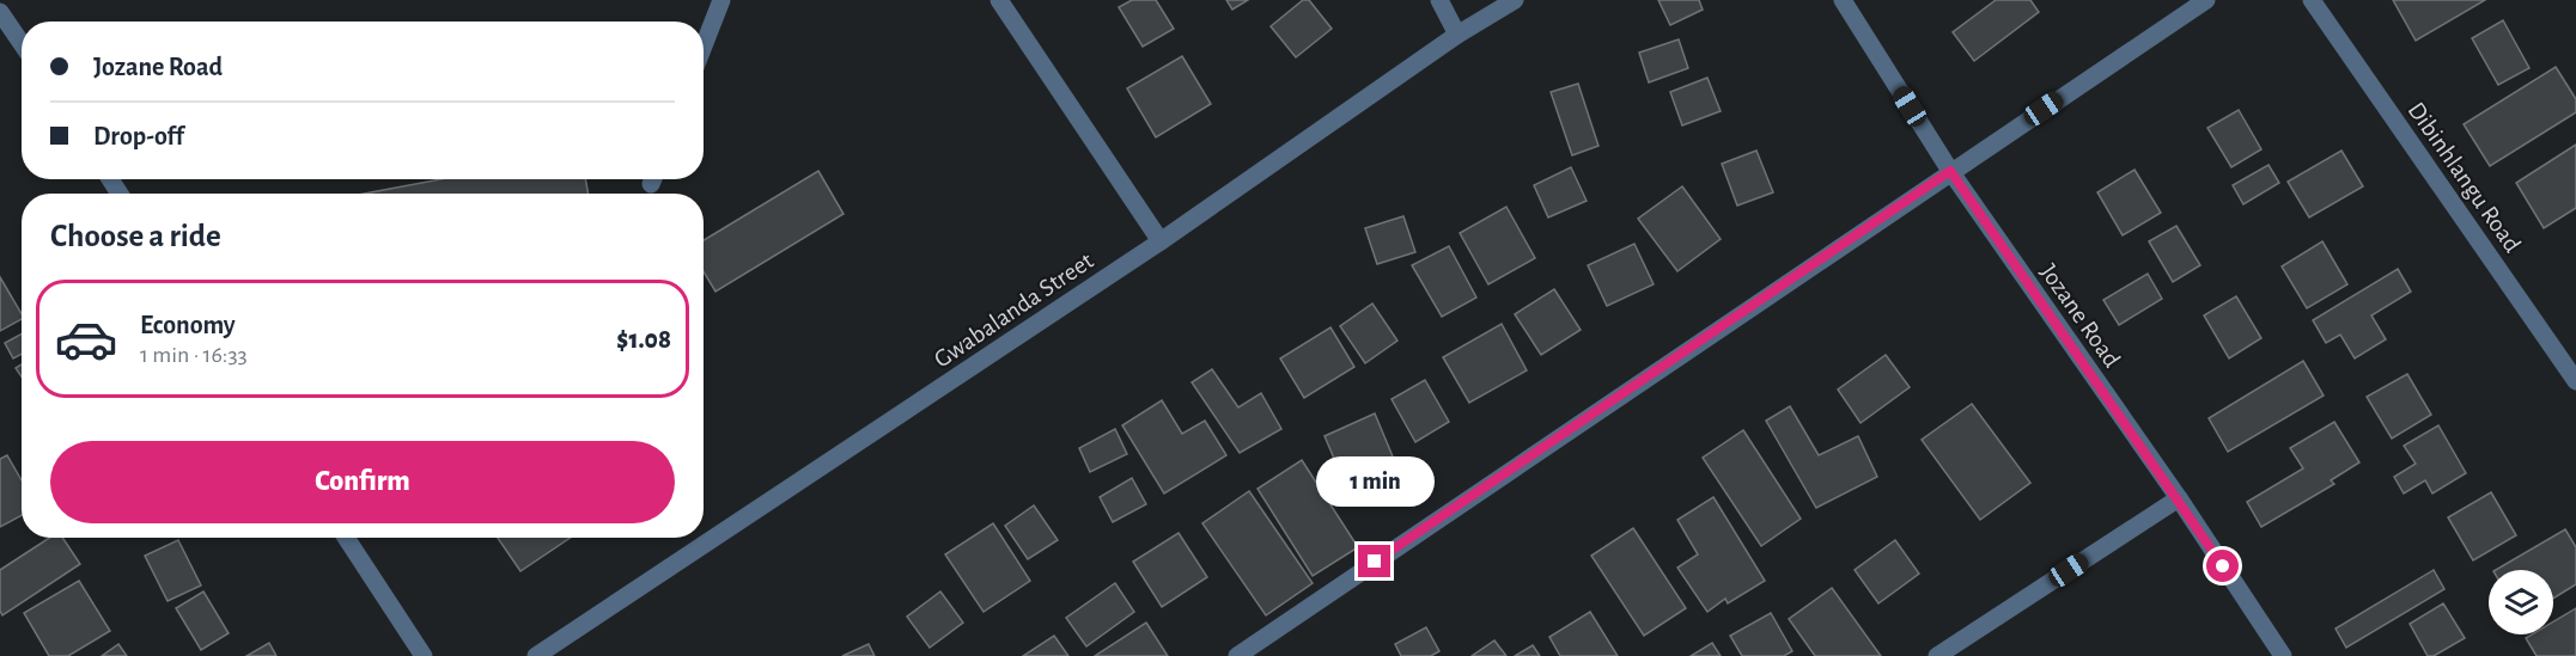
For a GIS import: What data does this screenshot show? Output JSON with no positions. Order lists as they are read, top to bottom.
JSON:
{
  "streets": {
    "street": ["Dibinhlangu Road", "Gwabalanda Street", "Jozane Road"]
  },
  "page": {
    "banner": ["Jozane Road", "Drop-off"],
    "heading": "Choose a ride",
    "list": [
      {
        "name": "Economy",
        "note": "1 min · 16:33",
        "value": "$1.08"
      }
    ],
    "buttons": "Confirm",
    "bubble": "1 min"
  }
}
